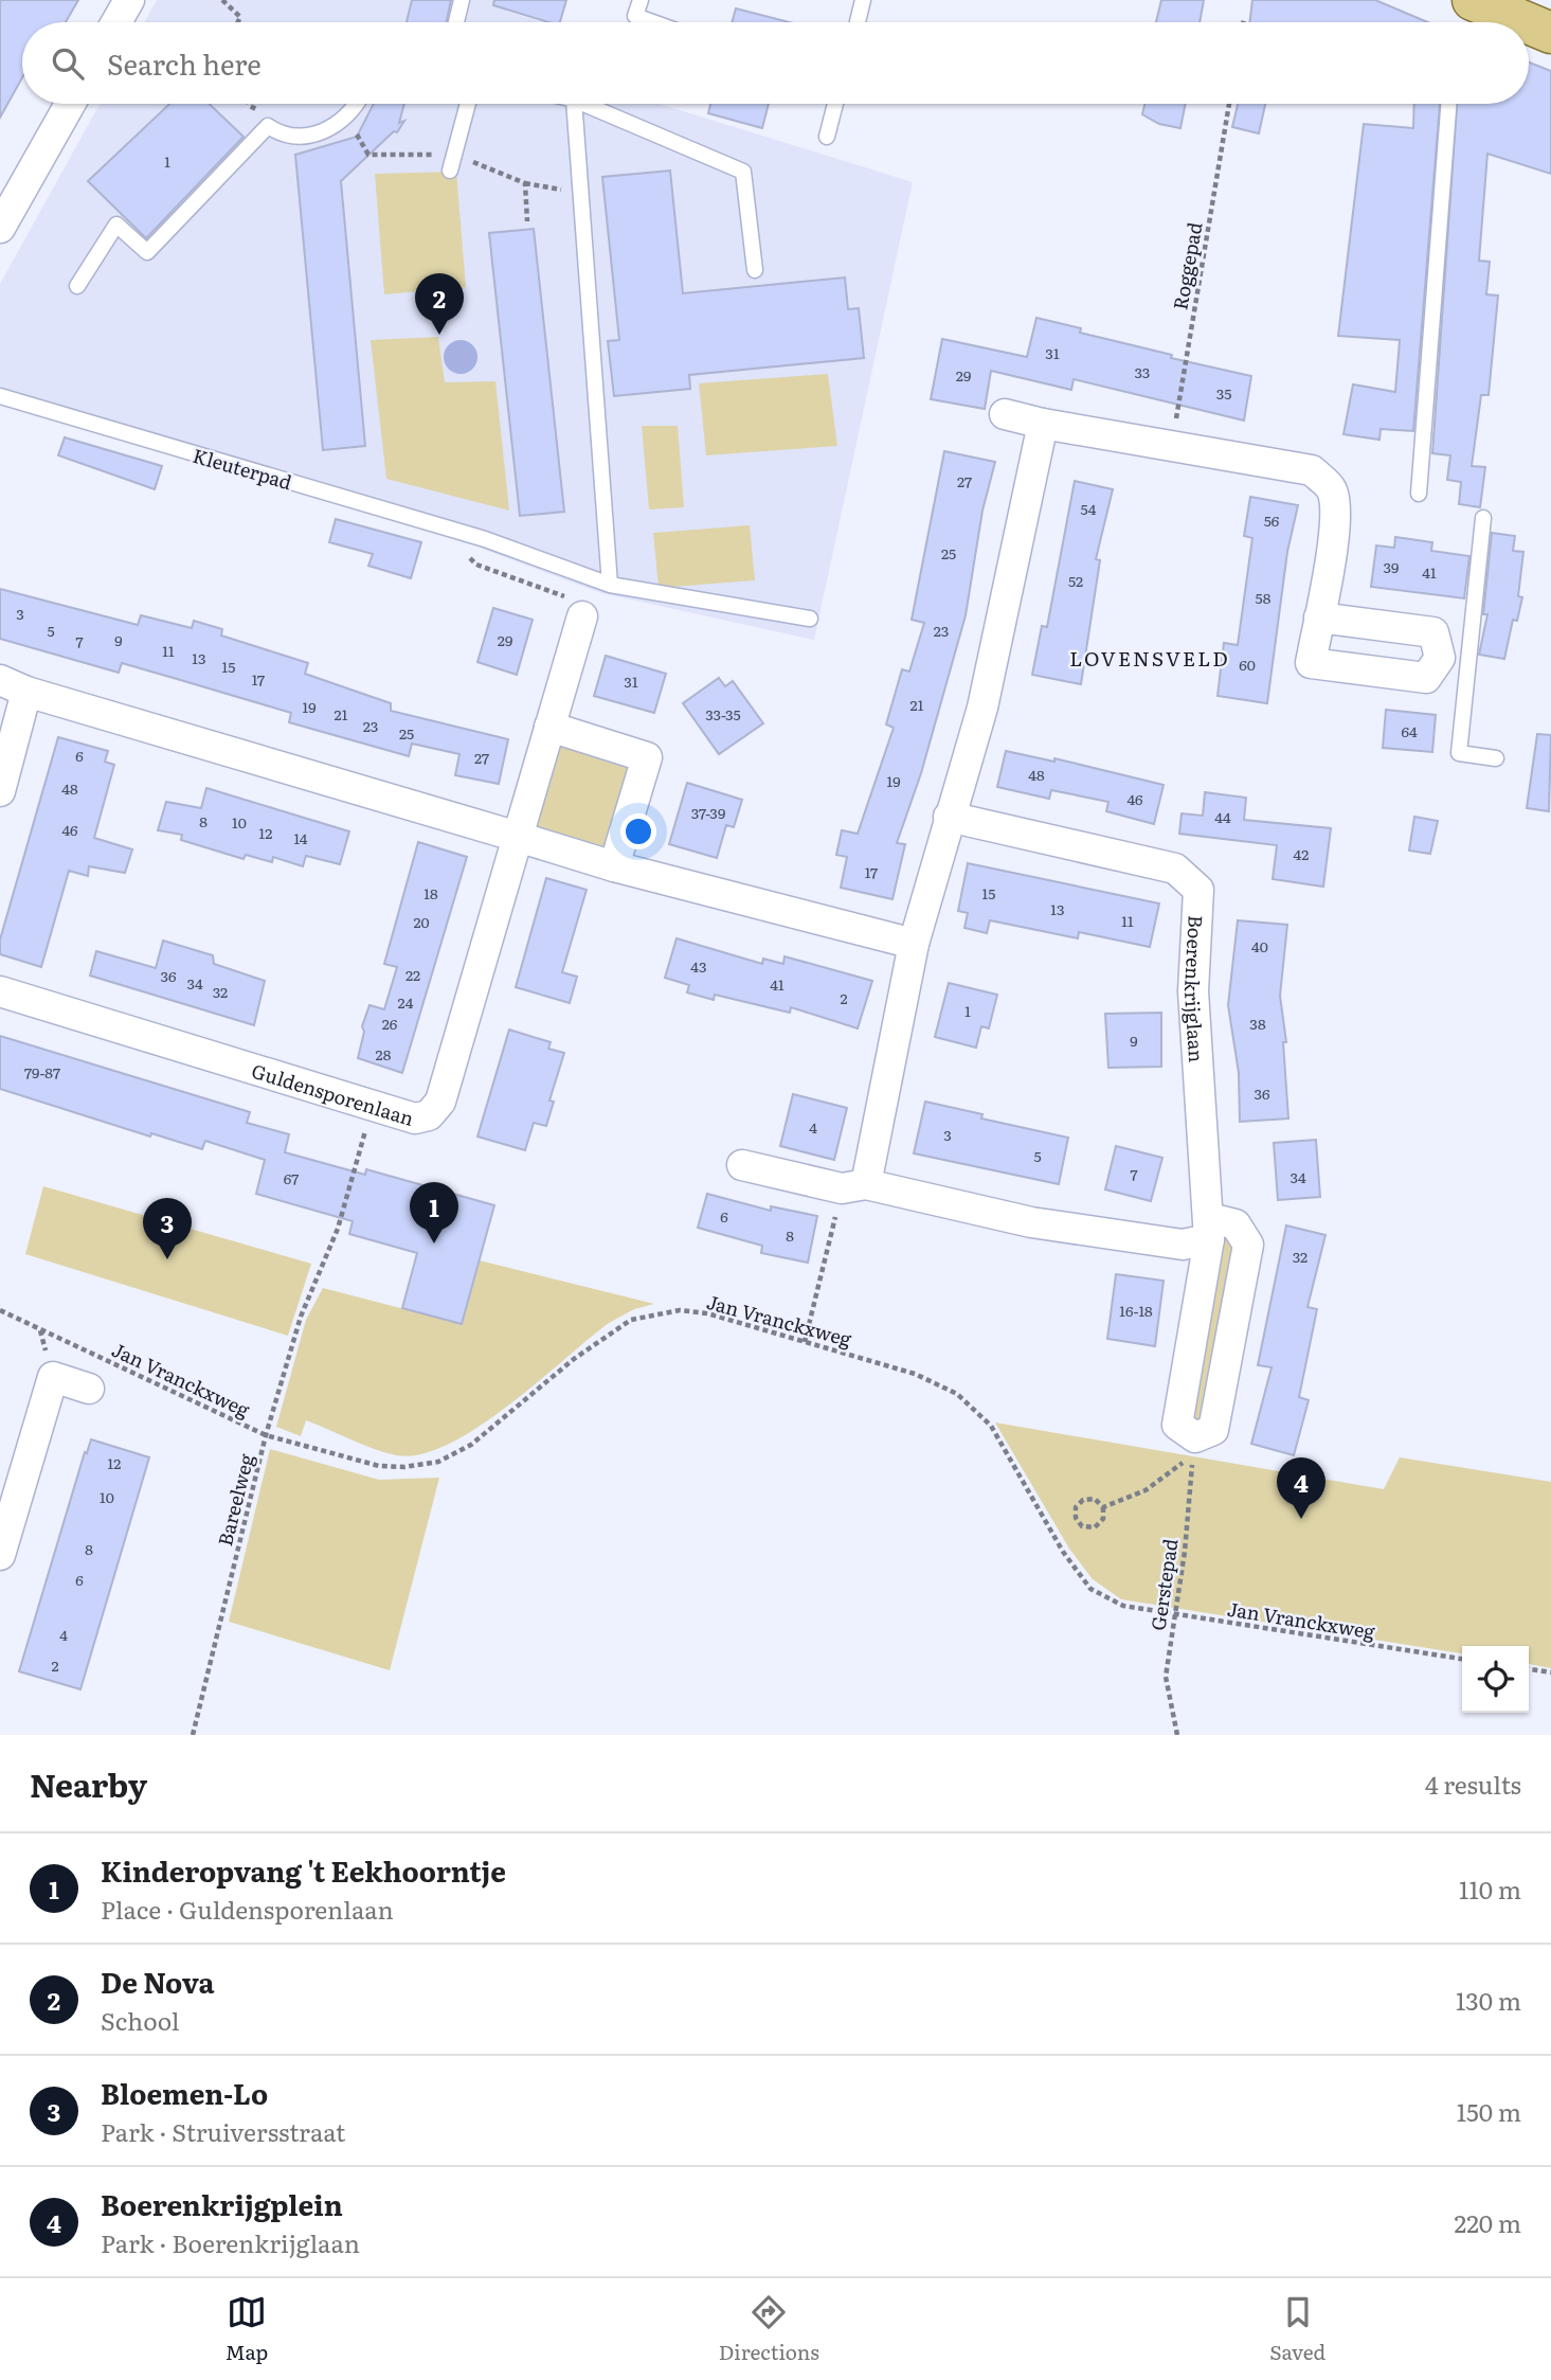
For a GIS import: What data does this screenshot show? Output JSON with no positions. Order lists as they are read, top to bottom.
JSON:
{
  "streets": {
    "street": ["Boerenkrijglaan", "Guldensporenlaan"],
    "lane": ["Kleuterpad"],
    "path": [
      "Roggepad",
      "Jan Vranckxweg",
      "Bareelweg",
      "Gerstepad"
    ]
  },
  "crossings": [
    ["Boerenkrijglaan", "Gerstepad"],
    ["Guldensporenlaan", "Bareelweg"],
    ["Jan Vranckxweg", "Bareelweg"],
    ["Jan Vranckxweg", "Gerstepad"]
  ],
  "districts": ["LOVENSVELD"],
  "house_numbers": [
    "1",
    "31",
    "33",
    "29",
    "35",
    "27",
    "54",
    "56",
    "25",
    "39",
    "41",
    "52",
    "58",
    "3",
    "5",
    "23",
    "9",
    "29",
    "7",
    "11",
    "13",
    "60",
    "15",
    "17",
    "31",
    "21",
    "19",
    "21",
    "33-35",
    "23",
    "64",
    "25",
    "6",
    "27",
    "48",
    "19",
    "48",
    "46",
    "37-39",
    "44",
    "8",
    "10",
    "46",
    "12",
    "14",
    "42",
    "17",
    "18",
    "15",
    "13",
    "11",
    "20",
    "40",
    "43",
    "22",
    "36",
    "34",
    "41",
    "32",
    "2",
    "24",
    "1",
    "26",
    "38",
    "9",
    "28",
    "79-87",
    "36",
    "4",
    "3",
    "5",
    "7",
    "34",
    "67",
    "6",
    "8",
    "32",
    "16-18",
    "12",
    "10",
    "8",
    "6",
    "4",
    "2"
  ],
  "page": {
    "search": "Search here",
    "pins": [
      "2",
      "1",
      "3",
      "4"
    ],
    "heading": ["Nearby", "4 results"],
    "list": [
      {
        "mark": "1",
        "name": "Kinderopvang 't Eekhoorntje",
        "note": "Place · Guldensporenlaan",
        "value": "110 m"
      },
      {
        "mark": "2",
        "name": "De Nova",
        "note": "School",
        "value": "130 m"
      },
      {
        "mark": "3",
        "name": "Bloemen-Lo",
        "note": "Park · Struiversstraat",
        "value": "150 m"
      },
      {
        "mark": "4",
        "name": "Boerenkrijgplein",
        "note": "Park · Boerenkrijglaan",
        "value": "220 m"
      }
    ],
    "nav": ["Map", "Directions", "Saved"]
  }
}
